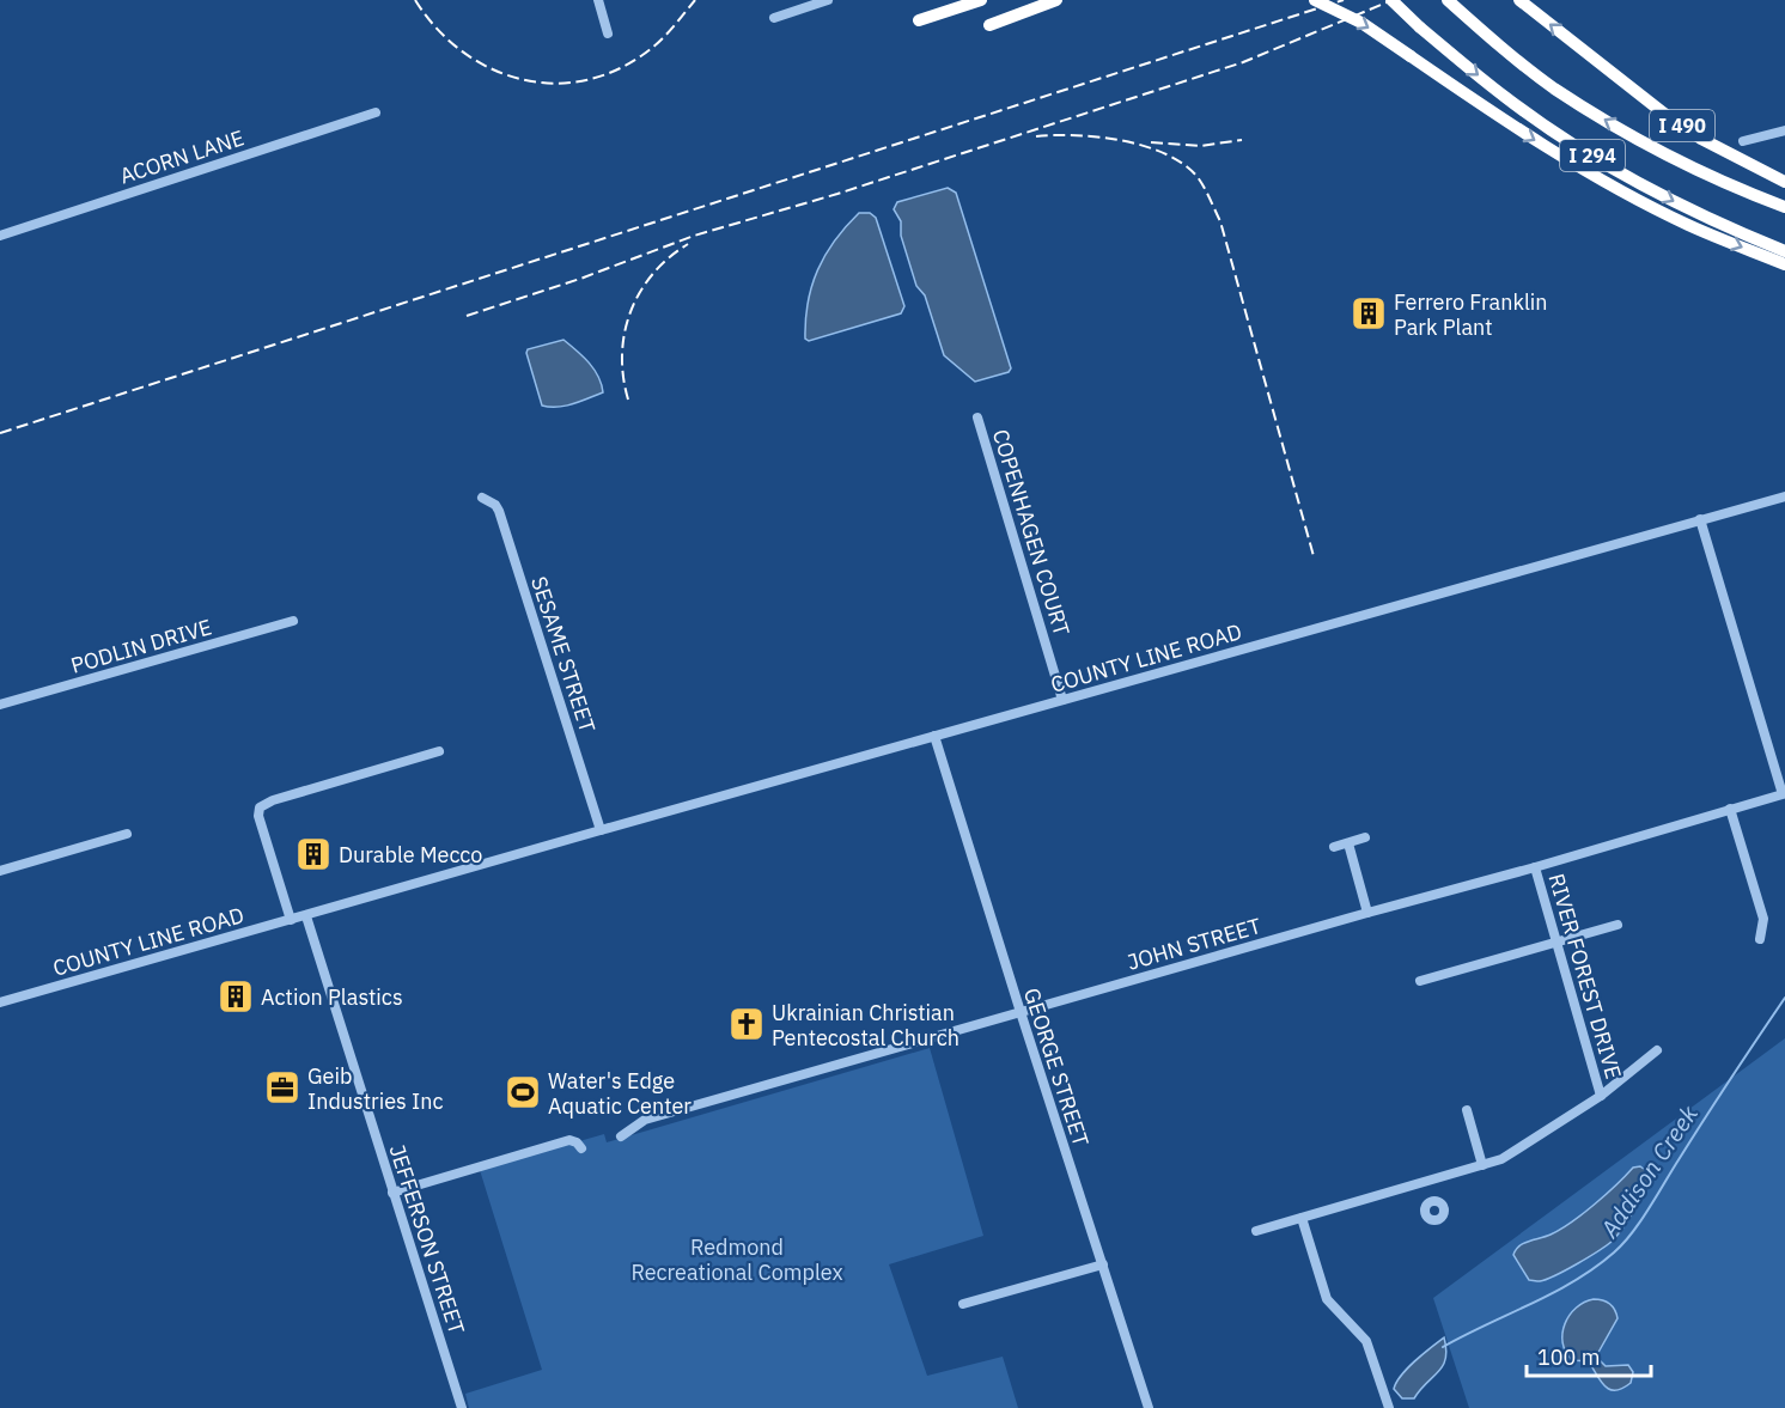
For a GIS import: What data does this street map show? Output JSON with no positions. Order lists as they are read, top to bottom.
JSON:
{
  "streets": {
    "highway": ["I 490", "I 294"],
    "street": [
      "ACORN LANE",
      "COPENHAGEN COURT",
      "PODLIN DRIVE",
      "SESAME STREET",
      "COUNTY LINE ROAD",
      "JOHN STREET",
      "RIVER FOREST DRIVE",
      "GEORGE STREET",
      "JEFFERSON STREET"
    ]
  },
  "crossings": [
    ["COPENHAGEN COURT", "COUNTY LINE ROAD"],
    ["SESAME STREET", "COUNTY LINE ROAD"],
    ["COUNTY LINE ROAD", "JOHN STREET"],
    ["COUNTY LINE ROAD", "GEORGE STREET"],
    ["COUNTY LINE ROAD", "JEFFERSON STREET"],
    ["JOHN STREET", "RIVER FOREST DRIVE"],
    ["JOHN STREET", "GEORGE STREET"]
  ],
  "water": ["Addison Creek"],
  "parks": ["Redmond Recreational Complex"],
  "places": {
    "building": ["Ferrero Franklin Park Plant", "Durable Mecco", "Action Plastics"],
    "church": ["Ukrainian Christian Pentecostal Church"],
    "office": ["Geib Industries Inc"],
    "sports": ["Water's Edge Aquatic Center"]
  },
  "scale_bar": "100 m"
}
